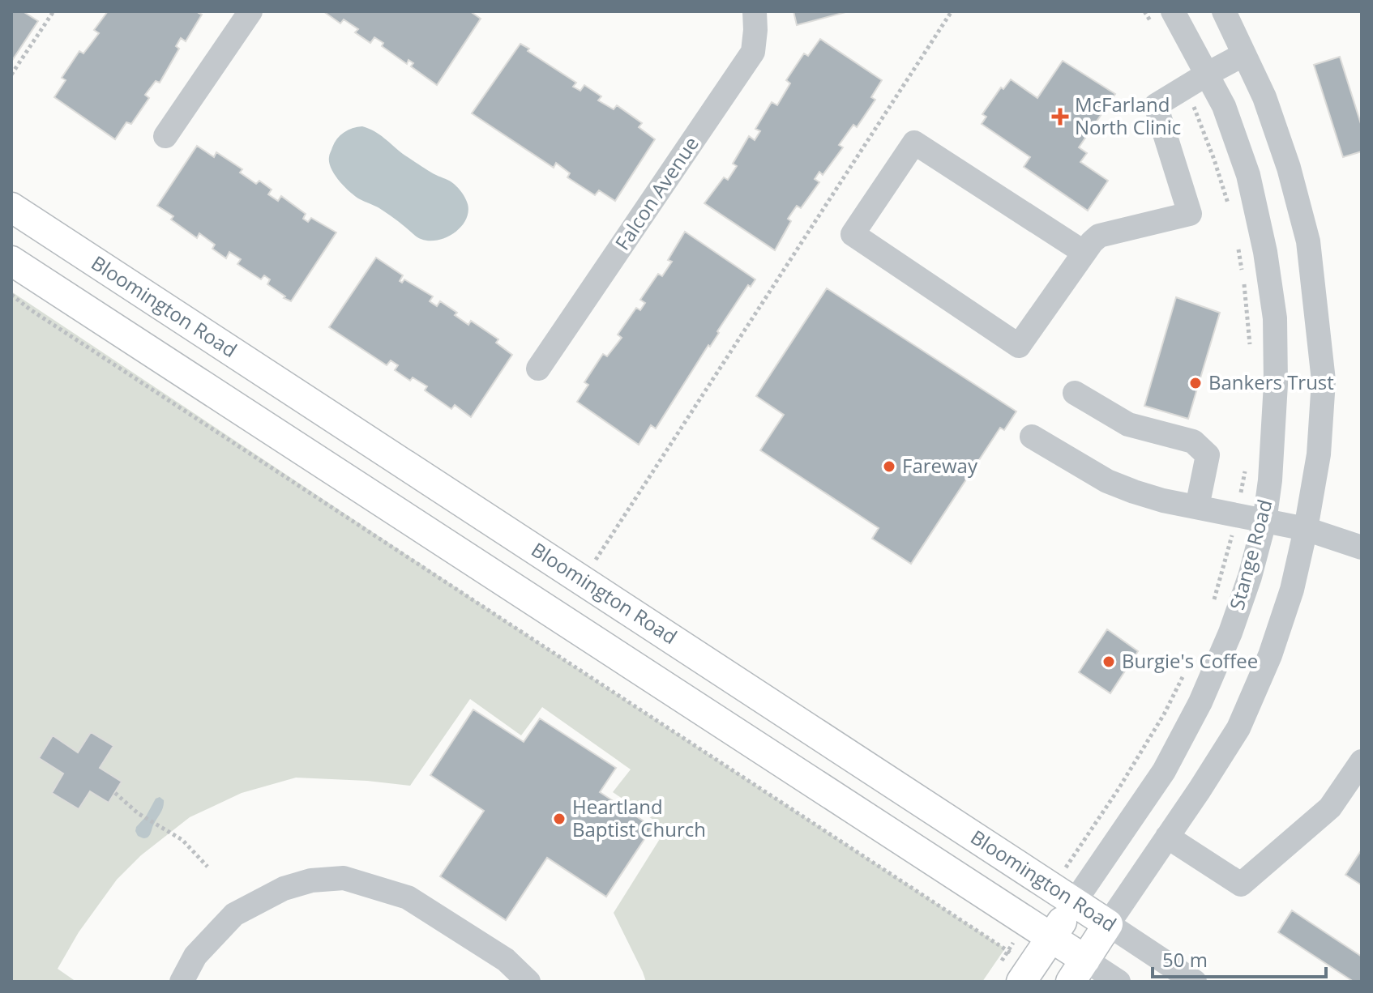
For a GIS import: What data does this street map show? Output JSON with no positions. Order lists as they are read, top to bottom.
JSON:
{
  "streets": {
    "main road": ["Bloomington Road", "Stange Road"],
    "street": ["Falcon Avenue"]
  },
  "crossings": [
    ["Bloomington Road", "Stange Road"]
  ],
  "places": {
    "health": ["McFarland North Clinic"],
    "other": [
      "Bankers Trust",
      "Fareway",
      "Burgie's Coffee",
      "Heartland Baptist Church"
    ]
  },
  "scale_bar": "50 m"
}
